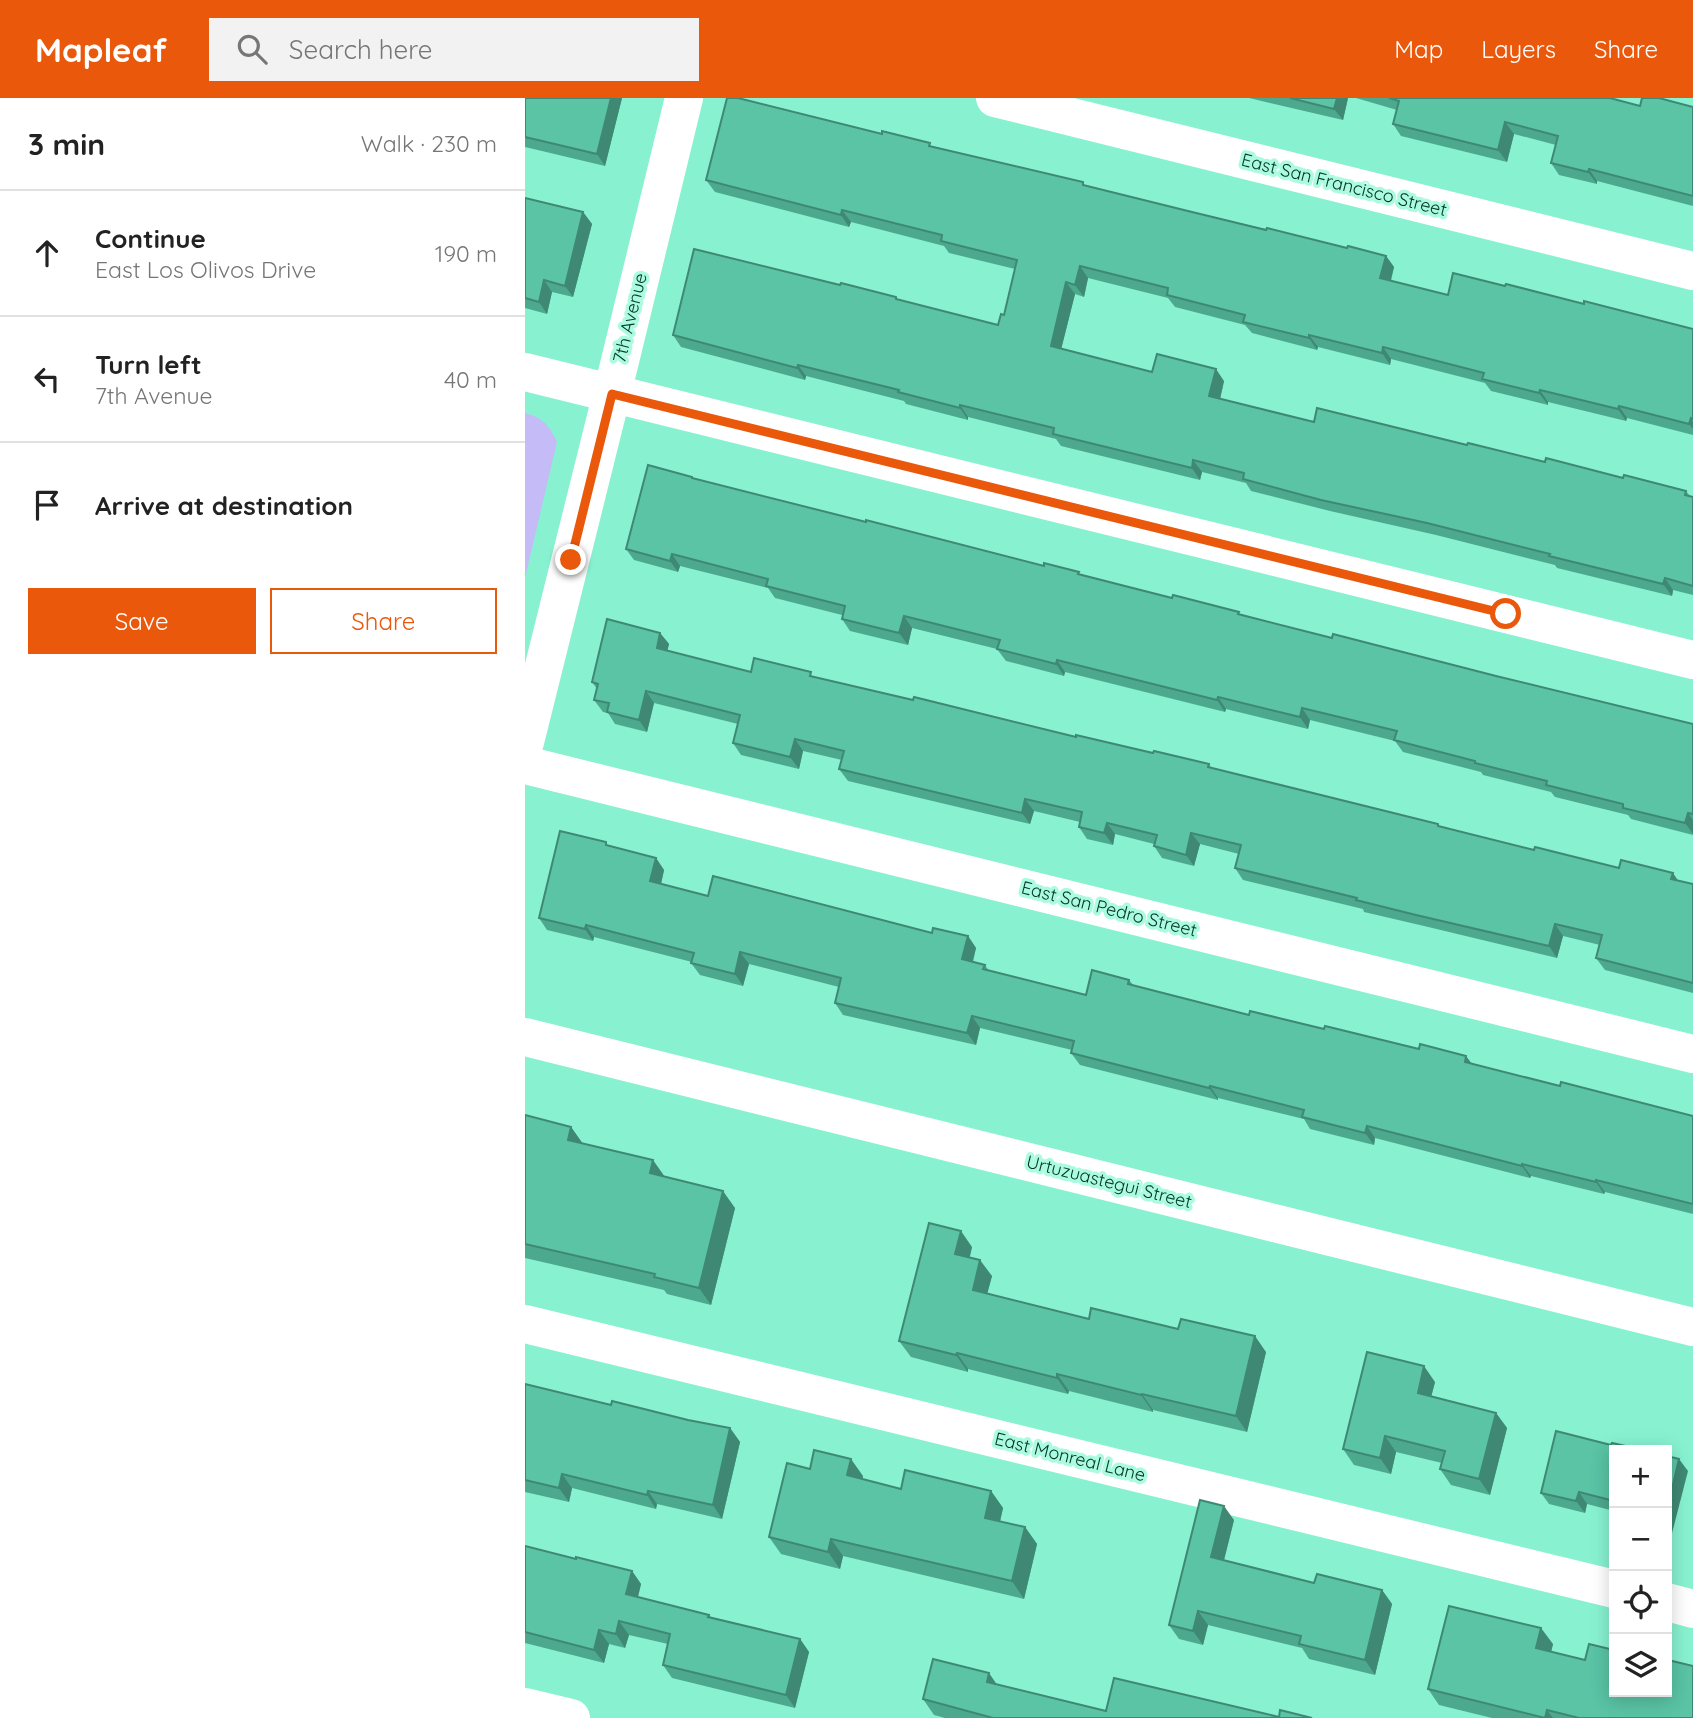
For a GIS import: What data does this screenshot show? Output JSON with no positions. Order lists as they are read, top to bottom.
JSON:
{
  "streets": {
    "street": [
      "East San Francisco Street",
      "7th Avenue",
      "East San Pedro Street",
      "Urtuzuastegui Street",
      "East Monreal Lane"
    ]
  },
  "page": {
    "header": "Mapleaf",
    "search": "Search here",
    "nav": ["Map", "Layers", "Share"],
    "heading": ["3 min", "Walk · 230 m"],
    "list": [
      ["Continue", "East Los Olivos Drive", "190 m"],
      ["Turn left", "7th Avenue", "40 m"],
      "Arrive at destination"
    ],
    "buttons": ["Save", "Share"],
    "map_buttons": ["+", "−"]
  }
}
